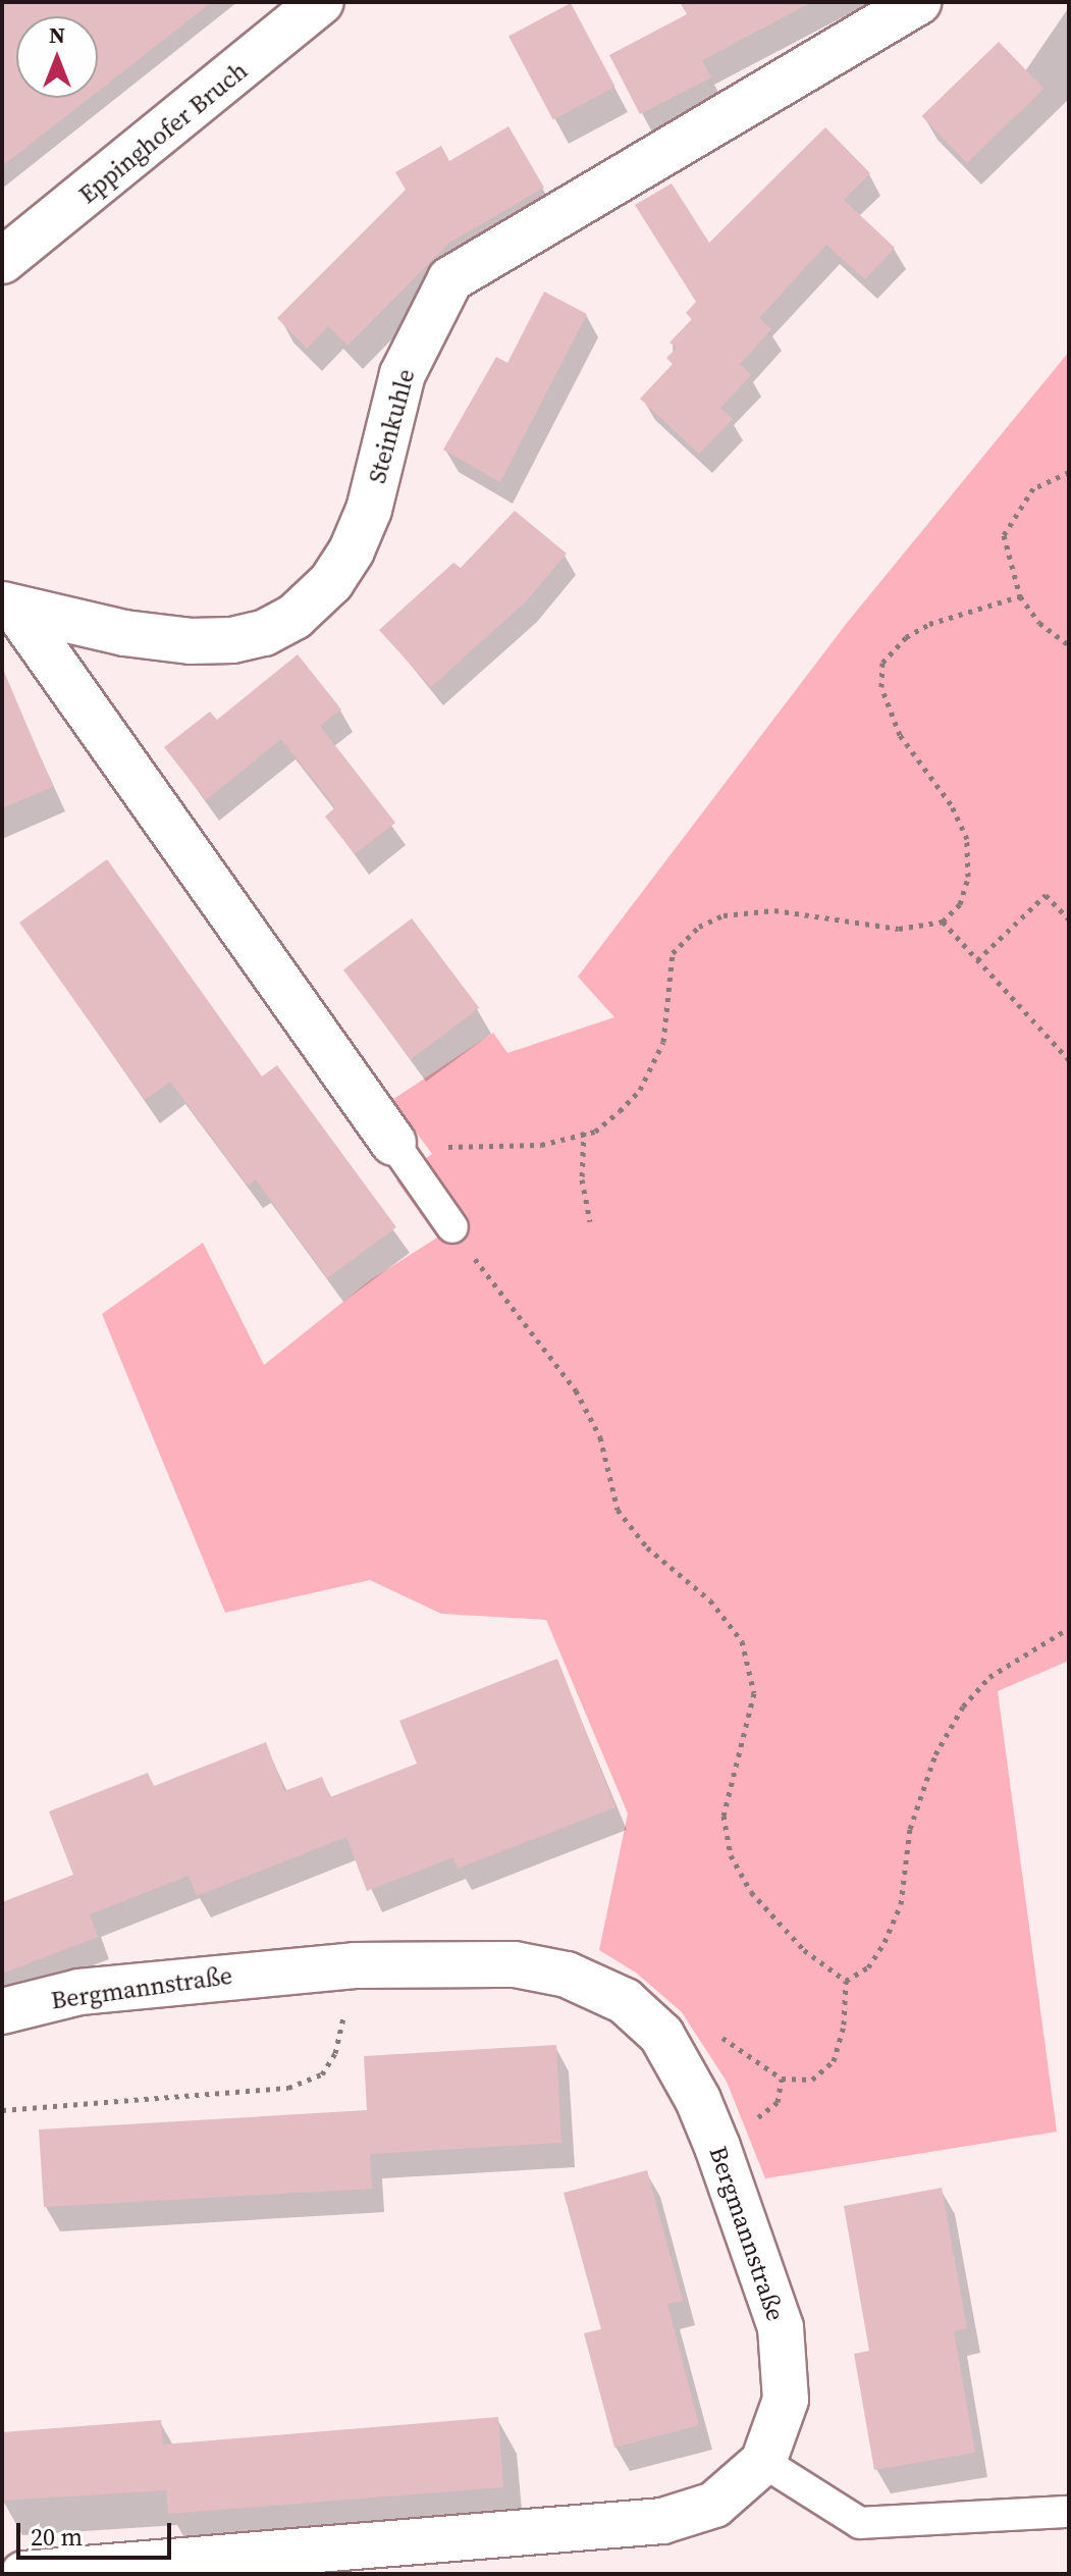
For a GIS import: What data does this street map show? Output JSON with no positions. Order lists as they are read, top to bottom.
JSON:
{
  "streets": {
    "street": ["Eppinghofer Bruch", "Steinkuhle", "Bergmannstraße"]
  },
  "scale_bar": "20 m",
  "north": "top"
}
